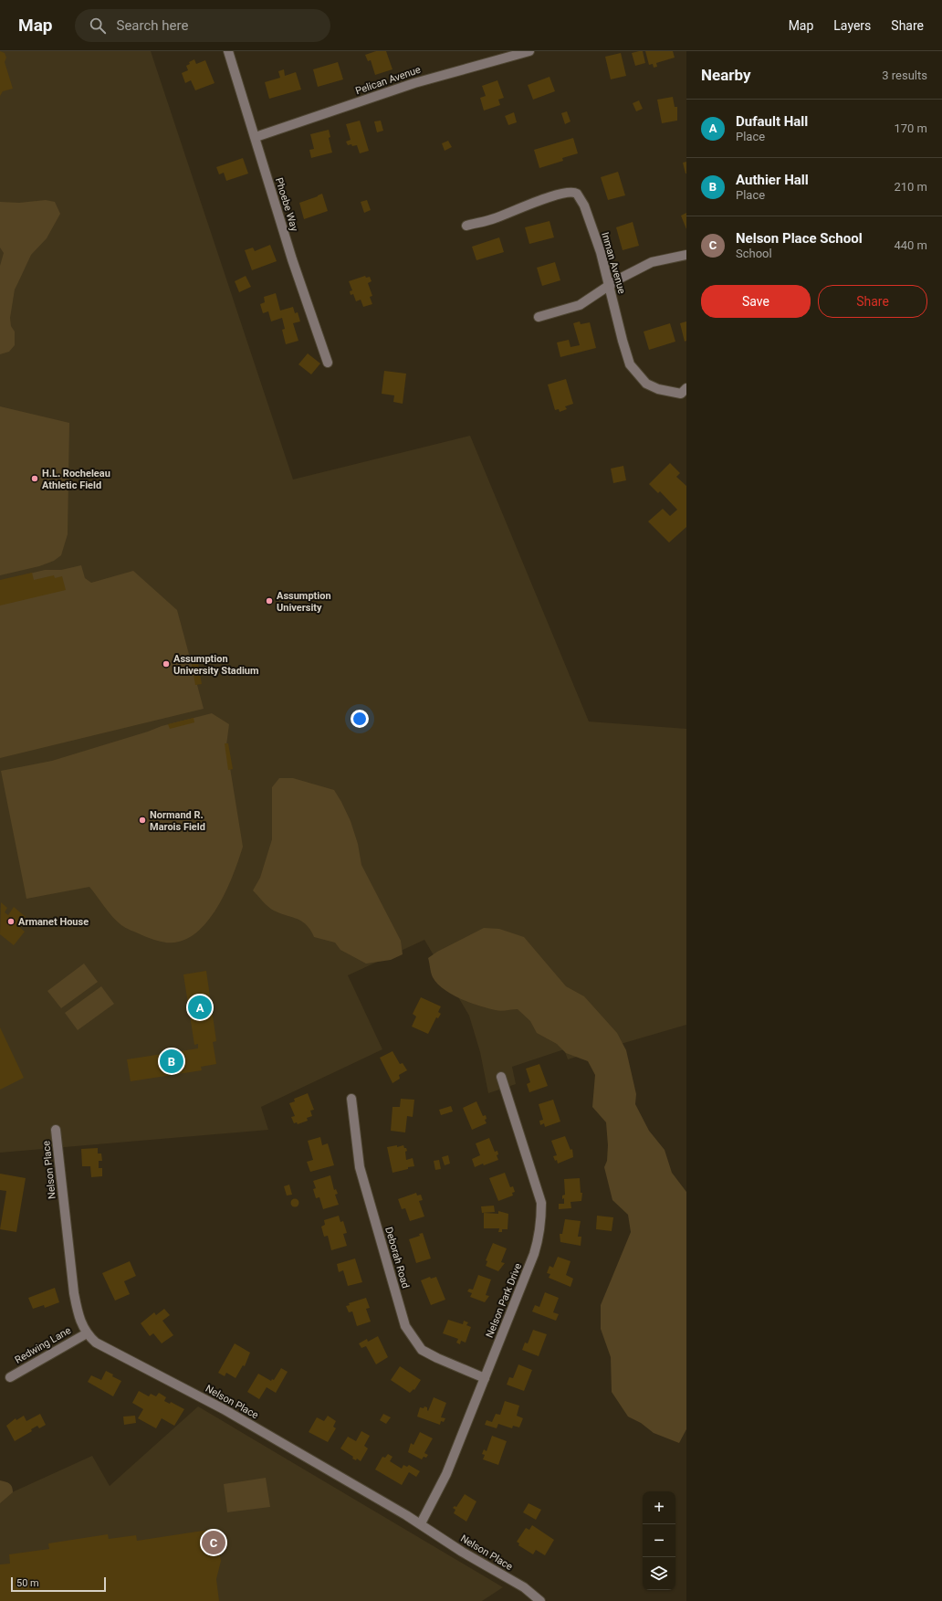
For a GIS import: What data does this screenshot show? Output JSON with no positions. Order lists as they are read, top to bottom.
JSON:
{
  "streets": {
    "street": [
      "Pelican Avenue",
      "Phoebe Way",
      "Inman Avenue",
      "Nelson Place",
      "Deborah Road",
      "Nelson Park Drive",
      "Redwing Lane"
    ]
  },
  "crossings": [
    ["Pelican Avenue", "Phoebe Way"],
    ["Nelson Place", "Nelson Park Drive"],
    ["Nelson Place", "Redwing Lane"],
    ["Deborah Road", "Nelson Park Drive"]
  ],
  "places": [
    "H.L. Rocheleau Athletic Field",
    "Assumption University",
    "Assumption University Stadium",
    "Normand R. Marois Field",
    "Armanet House"
  ],
  "scale_bar": "50 m",
  "page": {
    "header": "Map",
    "search": "Search here",
    "nav": ["Map", "Layers", "Share"],
    "heading": ["Nearby", "3 results"],
    "list": [
      {
        "mark": "A",
        "name": "Dufault Hall",
        "note": "Place",
        "value": "170 m"
      },
      {
        "mark": "B",
        "name": "Authier Hall",
        "note": "Place",
        "value": "210 m"
      },
      {
        "mark": "C",
        "name": "Nelson Place School",
        "note": "School",
        "value": "440 m"
      }
    ],
    "buttons": ["Save", "Share"],
    "pins": ["A", "B", "C"],
    "map_buttons": ["+", "−"],
    "scale": "50 m"
  }
}
